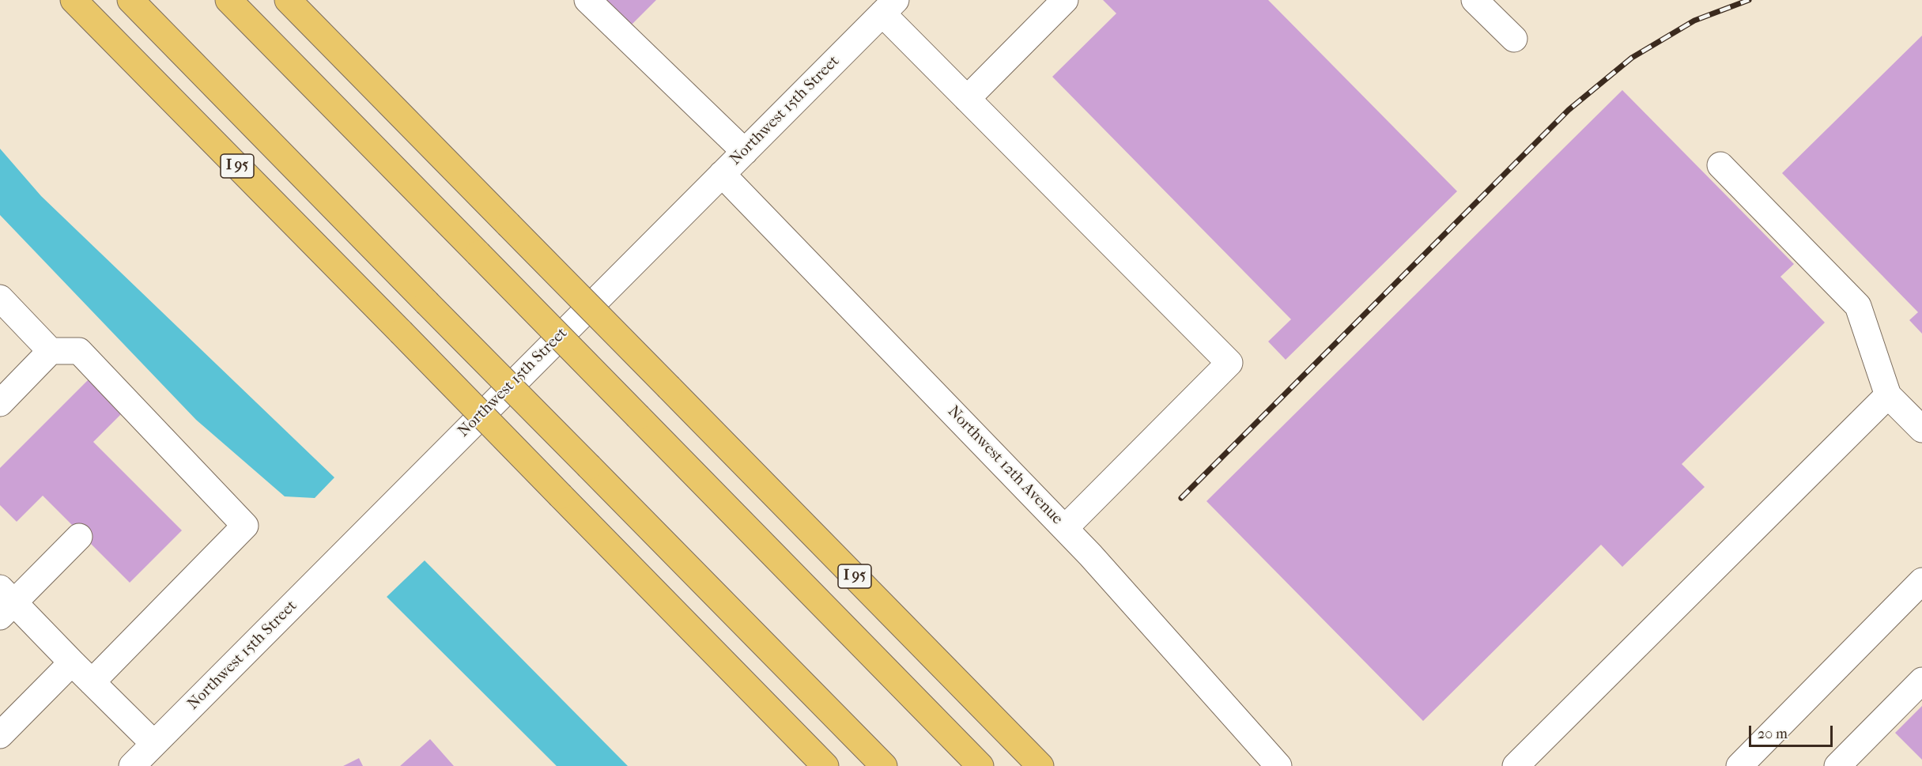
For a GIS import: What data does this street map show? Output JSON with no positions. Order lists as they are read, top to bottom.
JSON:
{
  "streets": {
    "highway": ["I 95"],
    "street": ["Northwest 15th Street", "Northwest 12th Avenue"]
  },
  "crossings": [
    ["Northwest 15th Street", "Northwest 12th Avenue"]
  ],
  "scale_bar": "20 m"
}
